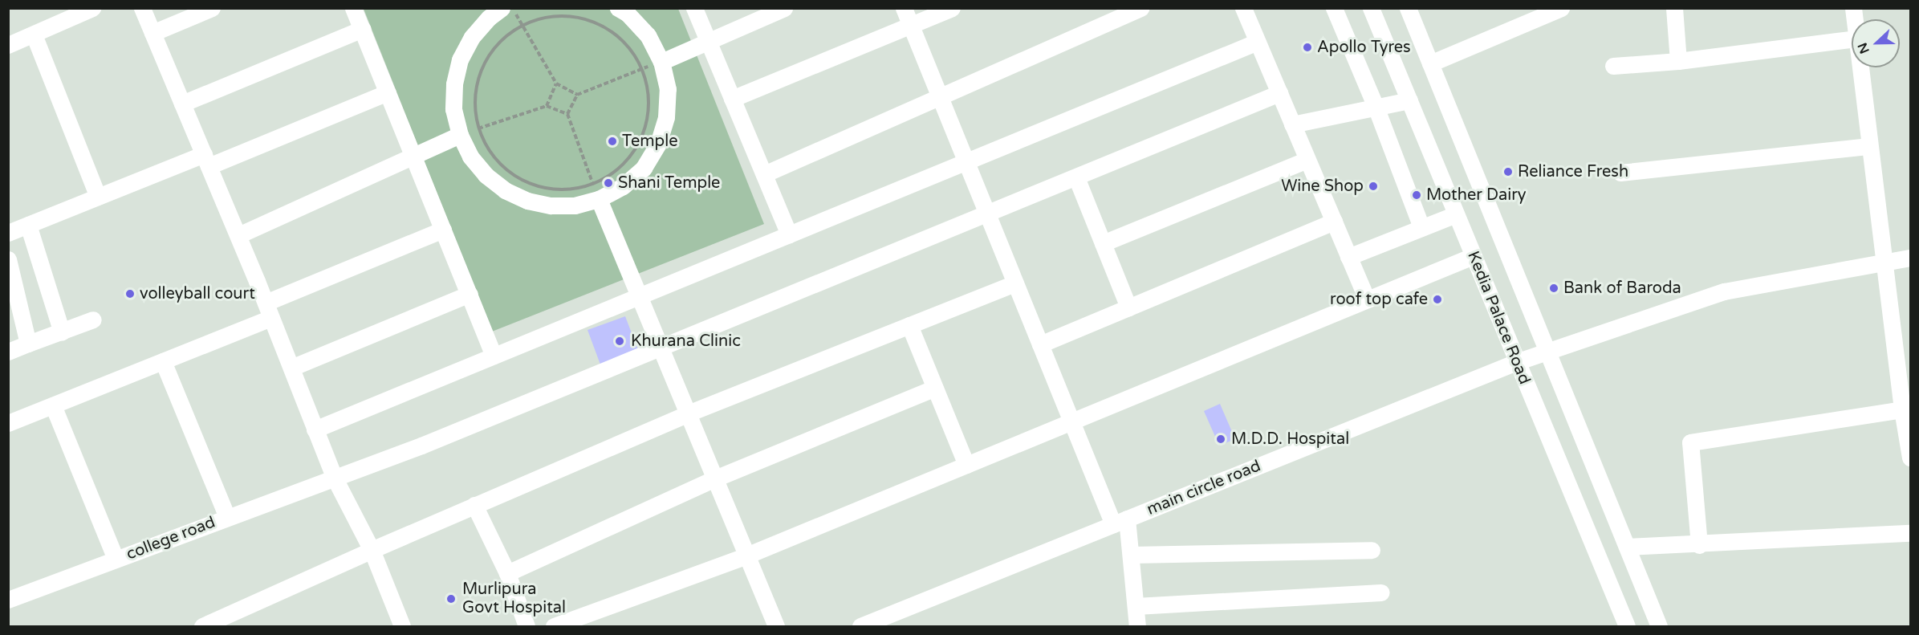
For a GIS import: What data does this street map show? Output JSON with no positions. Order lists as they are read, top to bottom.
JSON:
{
  "streets": {
    "street": ["Kedia Palace Road", "main circle road", "college road"]
  },
  "crossings": [
    ["Kedia Palace Road", "main circle road"]
  ],
  "places": [
    "Apollo Tyres",
    "Temple",
    "Reliance Fresh",
    "Shani Temple",
    "Wine Shop",
    "Mother Dairy",
    "Bank of Baroda",
    "volleyball court",
    "roof top cafe",
    "Khurana Clinic",
    "M.D.D. Hospital",
    "Murlipura Govt Hospital"
  ],
  "north": "left"
}
